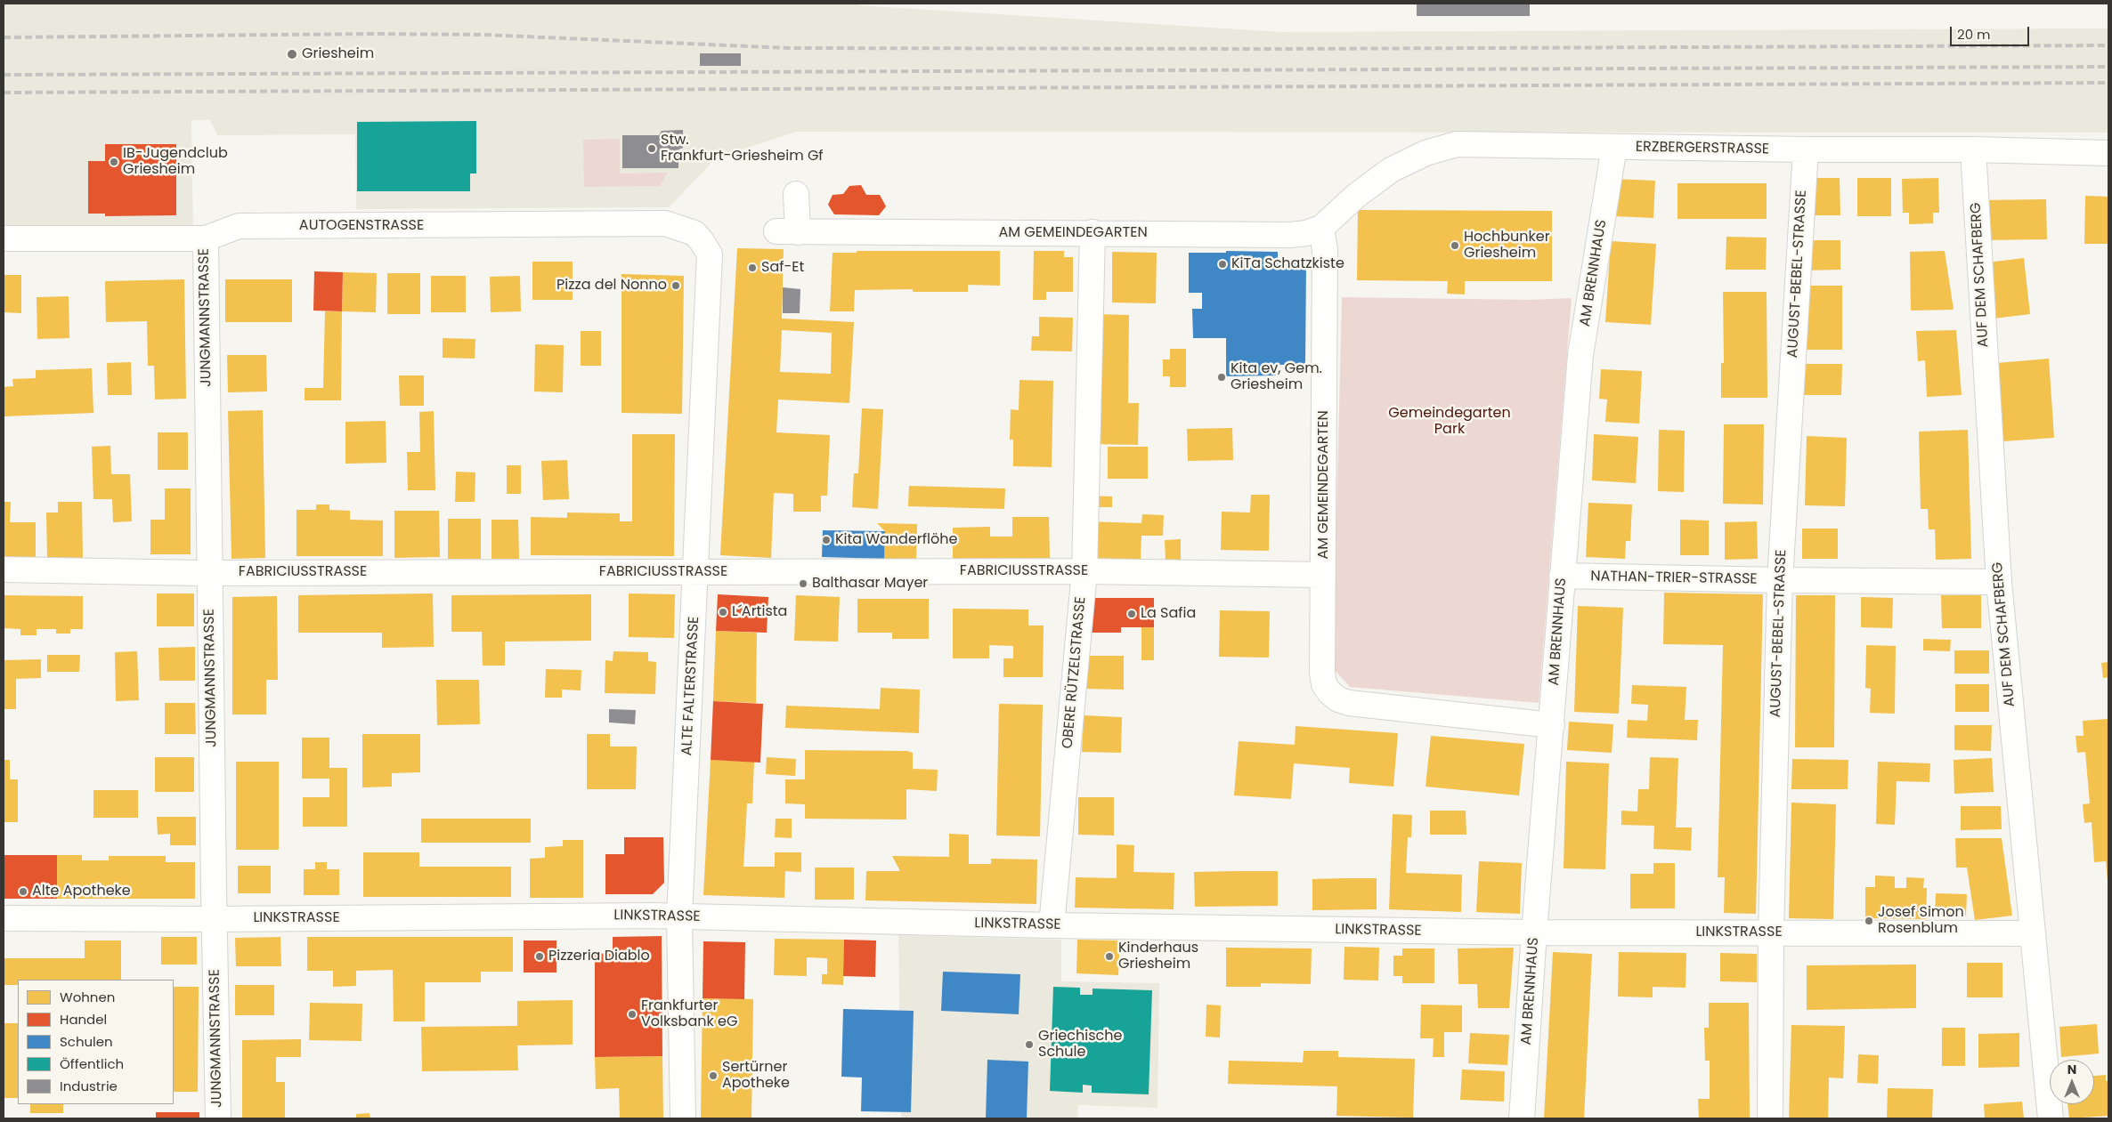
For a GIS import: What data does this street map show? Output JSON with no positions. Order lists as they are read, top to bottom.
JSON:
{
  "streets": {
    "street": [
      "ERZBERGERSTRASSE",
      "AUTOGENSTRASSE",
      "AM GEMEINDEGARTEN",
      "AM BRENNHAUS",
      "AUGUST-BEBEL-STRASSE",
      "AUF DEM SCHAFBERG",
      "JUNGMANNSTRASSE",
      "FABRICIUSSTRASSE",
      "NATHAN-TRIER-STRASSE",
      "OBERE RÜTZELSTRASSE",
      "ALTE FALTERSTRASSE",
      "LINKSTRASSE"
    ]
  },
  "crossings": [
    ["ERZBERGERSTRASSE", "AM GEMEINDEGARTEN"],
    ["ERZBERGERSTRASSE", "AM BRENNHAUS"],
    ["ERZBERGERSTRASSE", "AUGUST-BEBEL-STRASSE"],
    ["ERZBERGERSTRASSE", "AUF DEM SCHAFBERG"],
    ["AUTOGENSTRASSE", "JUNGMANNSTRASSE"],
    ["AUTOGENSTRASSE", "ALTE FALTERSTRASSE"],
    ["AM GEMEINDEGARTEN", "AM BRENNHAUS"],
    ["AM GEMEINDEGARTEN", "FABRICIUSSTRASSE"],
    ["AM GEMEINDEGARTEN", "OBERE RÜTZELSTRASSE"],
    ["AM BRENNHAUS", "NATHAN-TRIER-STRASSE"],
    ["AM BRENNHAUS", "LINKSTRASSE"],
    ["AUGUST-BEBEL-STRASSE", "NATHAN-TRIER-STRASSE"],
    ["AUGUST-BEBEL-STRASSE", "LINKSTRASSE"],
    ["AUF DEM SCHAFBERG", "NATHAN-TRIER-STRASSE"],
    ["AUF DEM SCHAFBERG", "LINKSTRASSE"],
    ["JUNGMANNSTRASSE", "FABRICIUSSTRASSE"],
    ["JUNGMANNSTRASSE", "LINKSTRASSE"],
    ["FABRICIUSSTRASSE", "OBERE RÜTZELSTRASSE"],
    ["FABRICIUSSTRASSE", "ALTE FALTERSTRASSE"],
    ["OBERE RÜTZELSTRASSE", "LINKSTRASSE"],
    ["ALTE FALTERSTRASSE", "LINKSTRASSE"]
  ],
  "parks": ["Gemeindegarten Park"],
  "places": [
    "Griesheim",
    "Stw. Frankfurt-Griesheim Gf",
    "IB-Jugendclub Griesheim",
    "Hochbunker Griesheim",
    "KiTa Schatzkiste",
    "Saf-Et",
    "Pizza del Nonno",
    "Kita ev, Gem. Griesheim",
    "Kita Wanderflöhe",
    "Balthasar Mayer",
    "L´Artista",
    "La Safia",
    "Alte Apotheke",
    "Josef Simon Rosenblum",
    "Pizzeria Diablo",
    "Kinderhaus Griesheim",
    "Frankfurter Volksbank eG",
    "Griechische Schule",
    "Sertürner Apotheke"
  ],
  "legend": [
    "Wohnen",
    "Handel",
    "Schulen",
    "Öffentlich",
    "Industrie"
  ],
  "scale_bar": "20 m",
  "north": "top"
}
